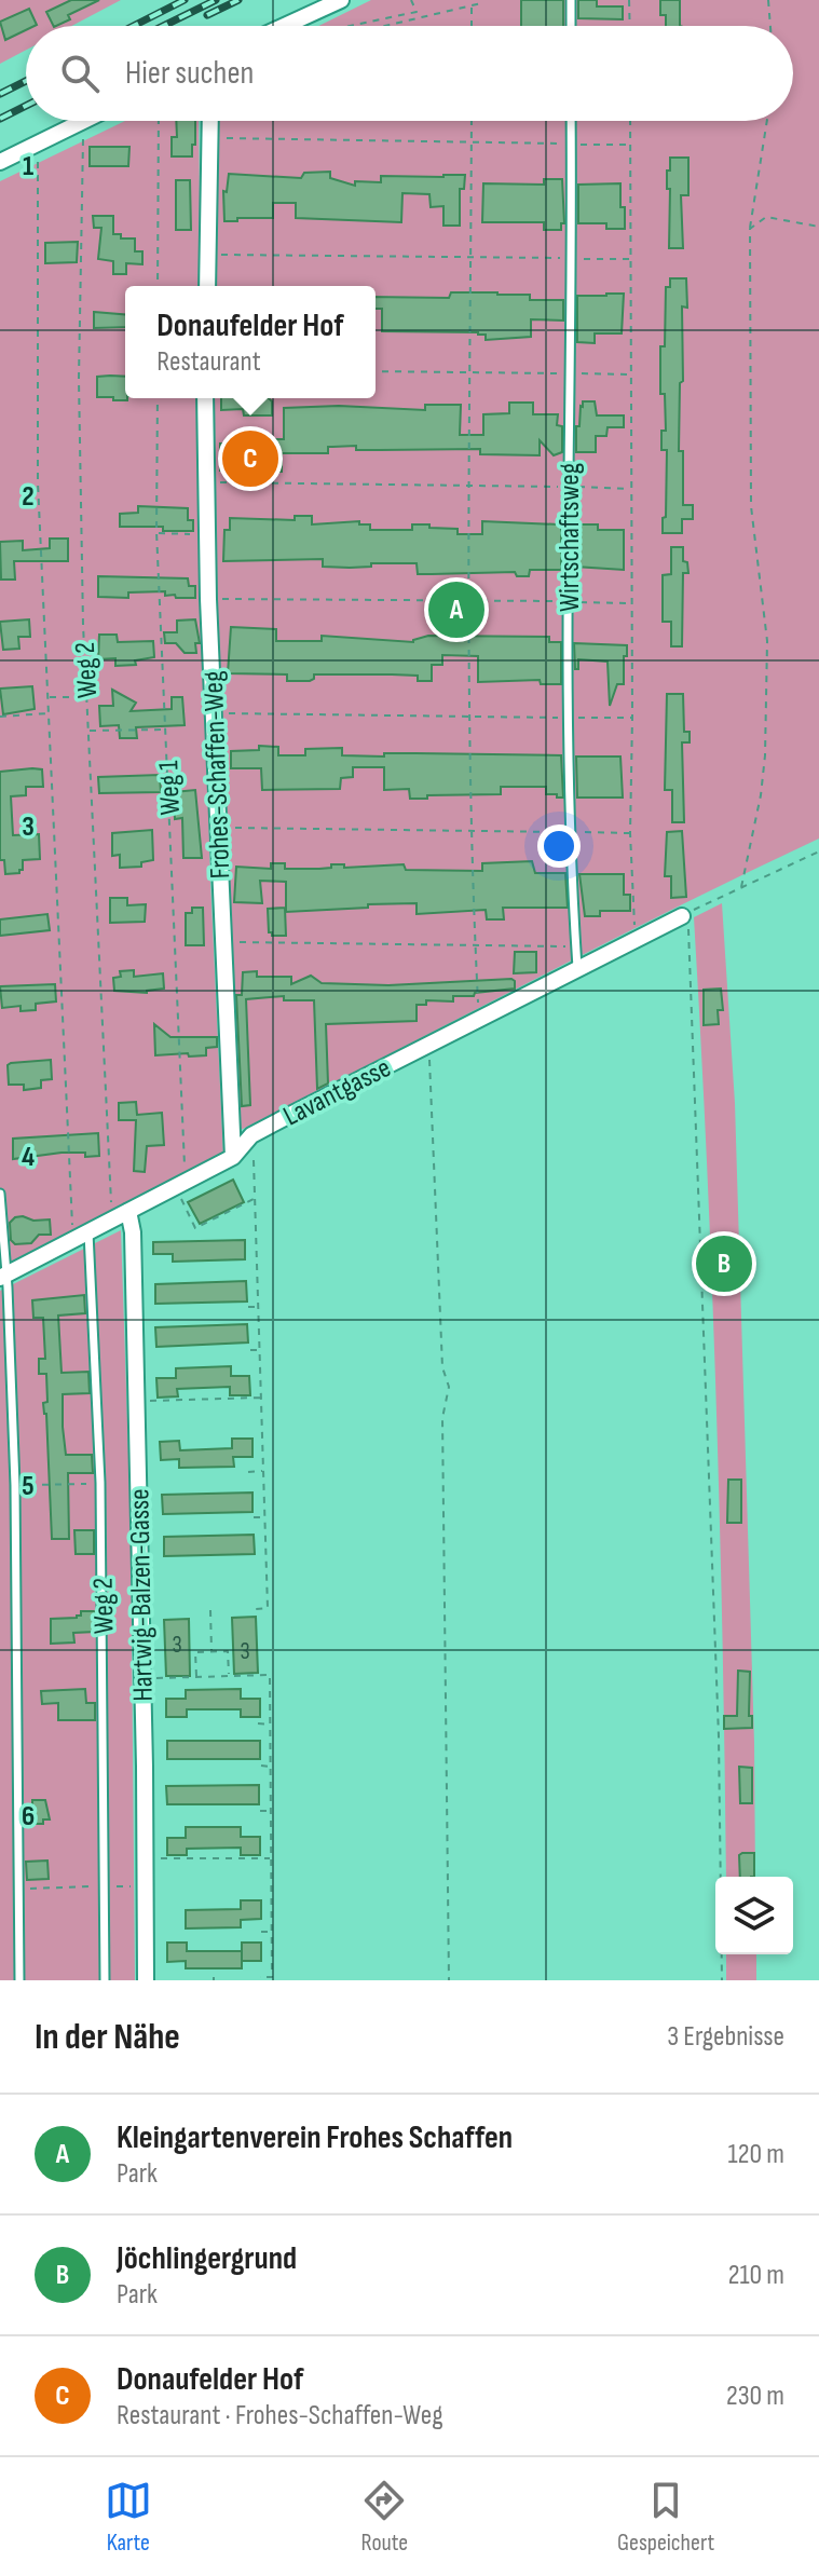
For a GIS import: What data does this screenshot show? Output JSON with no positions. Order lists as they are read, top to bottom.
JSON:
{
  "streets": {
    "street": ["Frohes-Schaffen-Weg", "Lavantgasse", "Hartwig-Balzen-Gasse"],
    "lane": ["Wirtschaftsweg", "Weg 2"],
    "path": ["Weg 1"]
  },
  "crossings": [
    ["Wirtschaftsweg", "Lavantgasse"],
    ["Weg 2", "Lavantgasse"],
    ["Frohes-Schaffen-Weg", "Lavantgasse"],
    ["Weg 1", "Lavantgasse"],
    ["Lavantgasse", "Hartwig-Balzen-Gasse"]
  ],
  "house_numbers": ["3", "3"],
  "page": {
    "search": "Hier suchen",
    "popup": ["Donaufelder Hof", "Restaurant"],
    "pins": ["C", "A", "B"],
    "heading": ["In der Nähe", "3 Ergebnisse"],
    "list": [
      {
        "mark": "A",
        "name": "Kleingartenverein Frohes Schaffen",
        "note": "Park",
        "value": "120 m"
      },
      {
        "mark": "B",
        "name": "Jöchlingergrund",
        "note": "Park",
        "value": "210 m"
      },
      {
        "mark": "C",
        "name": "Donaufelder Hof",
        "note": "Restaurant · Frohes-Schaffen-Weg",
        "value": "230 m"
      }
    ],
    "nav": ["Karte", "Route", "Gespeichert"]
  },
  "grid": {
    "rows": [
      "1",
      "2",
      "3",
      "4",
      "5",
      "6"
    ]
  }
}
